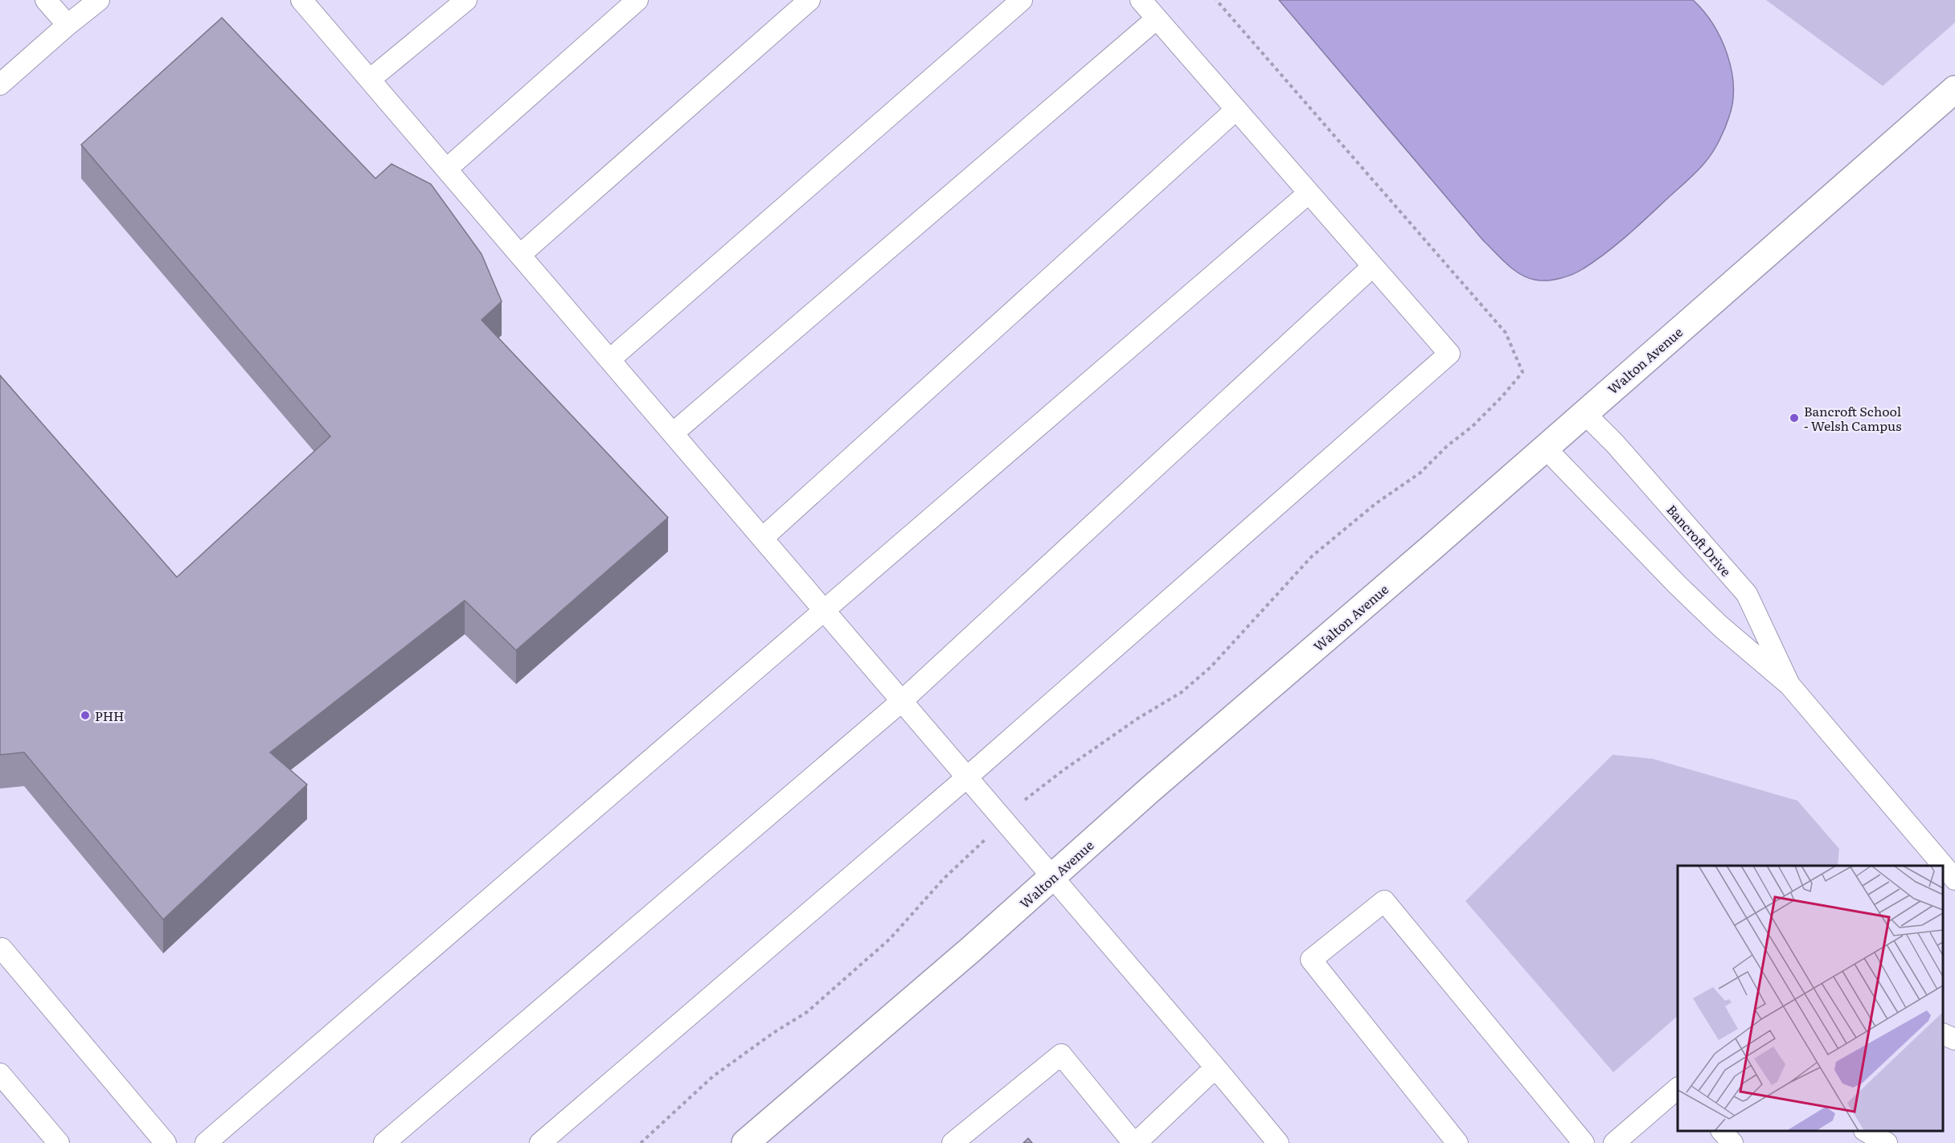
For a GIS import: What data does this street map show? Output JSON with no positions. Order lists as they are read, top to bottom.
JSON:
{
  "streets": {
    "street": ["Walton Avenue"],
    "lane": ["Bancroft Drive"]
  },
  "crossings": [
    ["Walton Avenue", "Bancroft Drive"]
  ],
  "places": ["Bancroft School - Welsh Campus", "PHH"]
}
